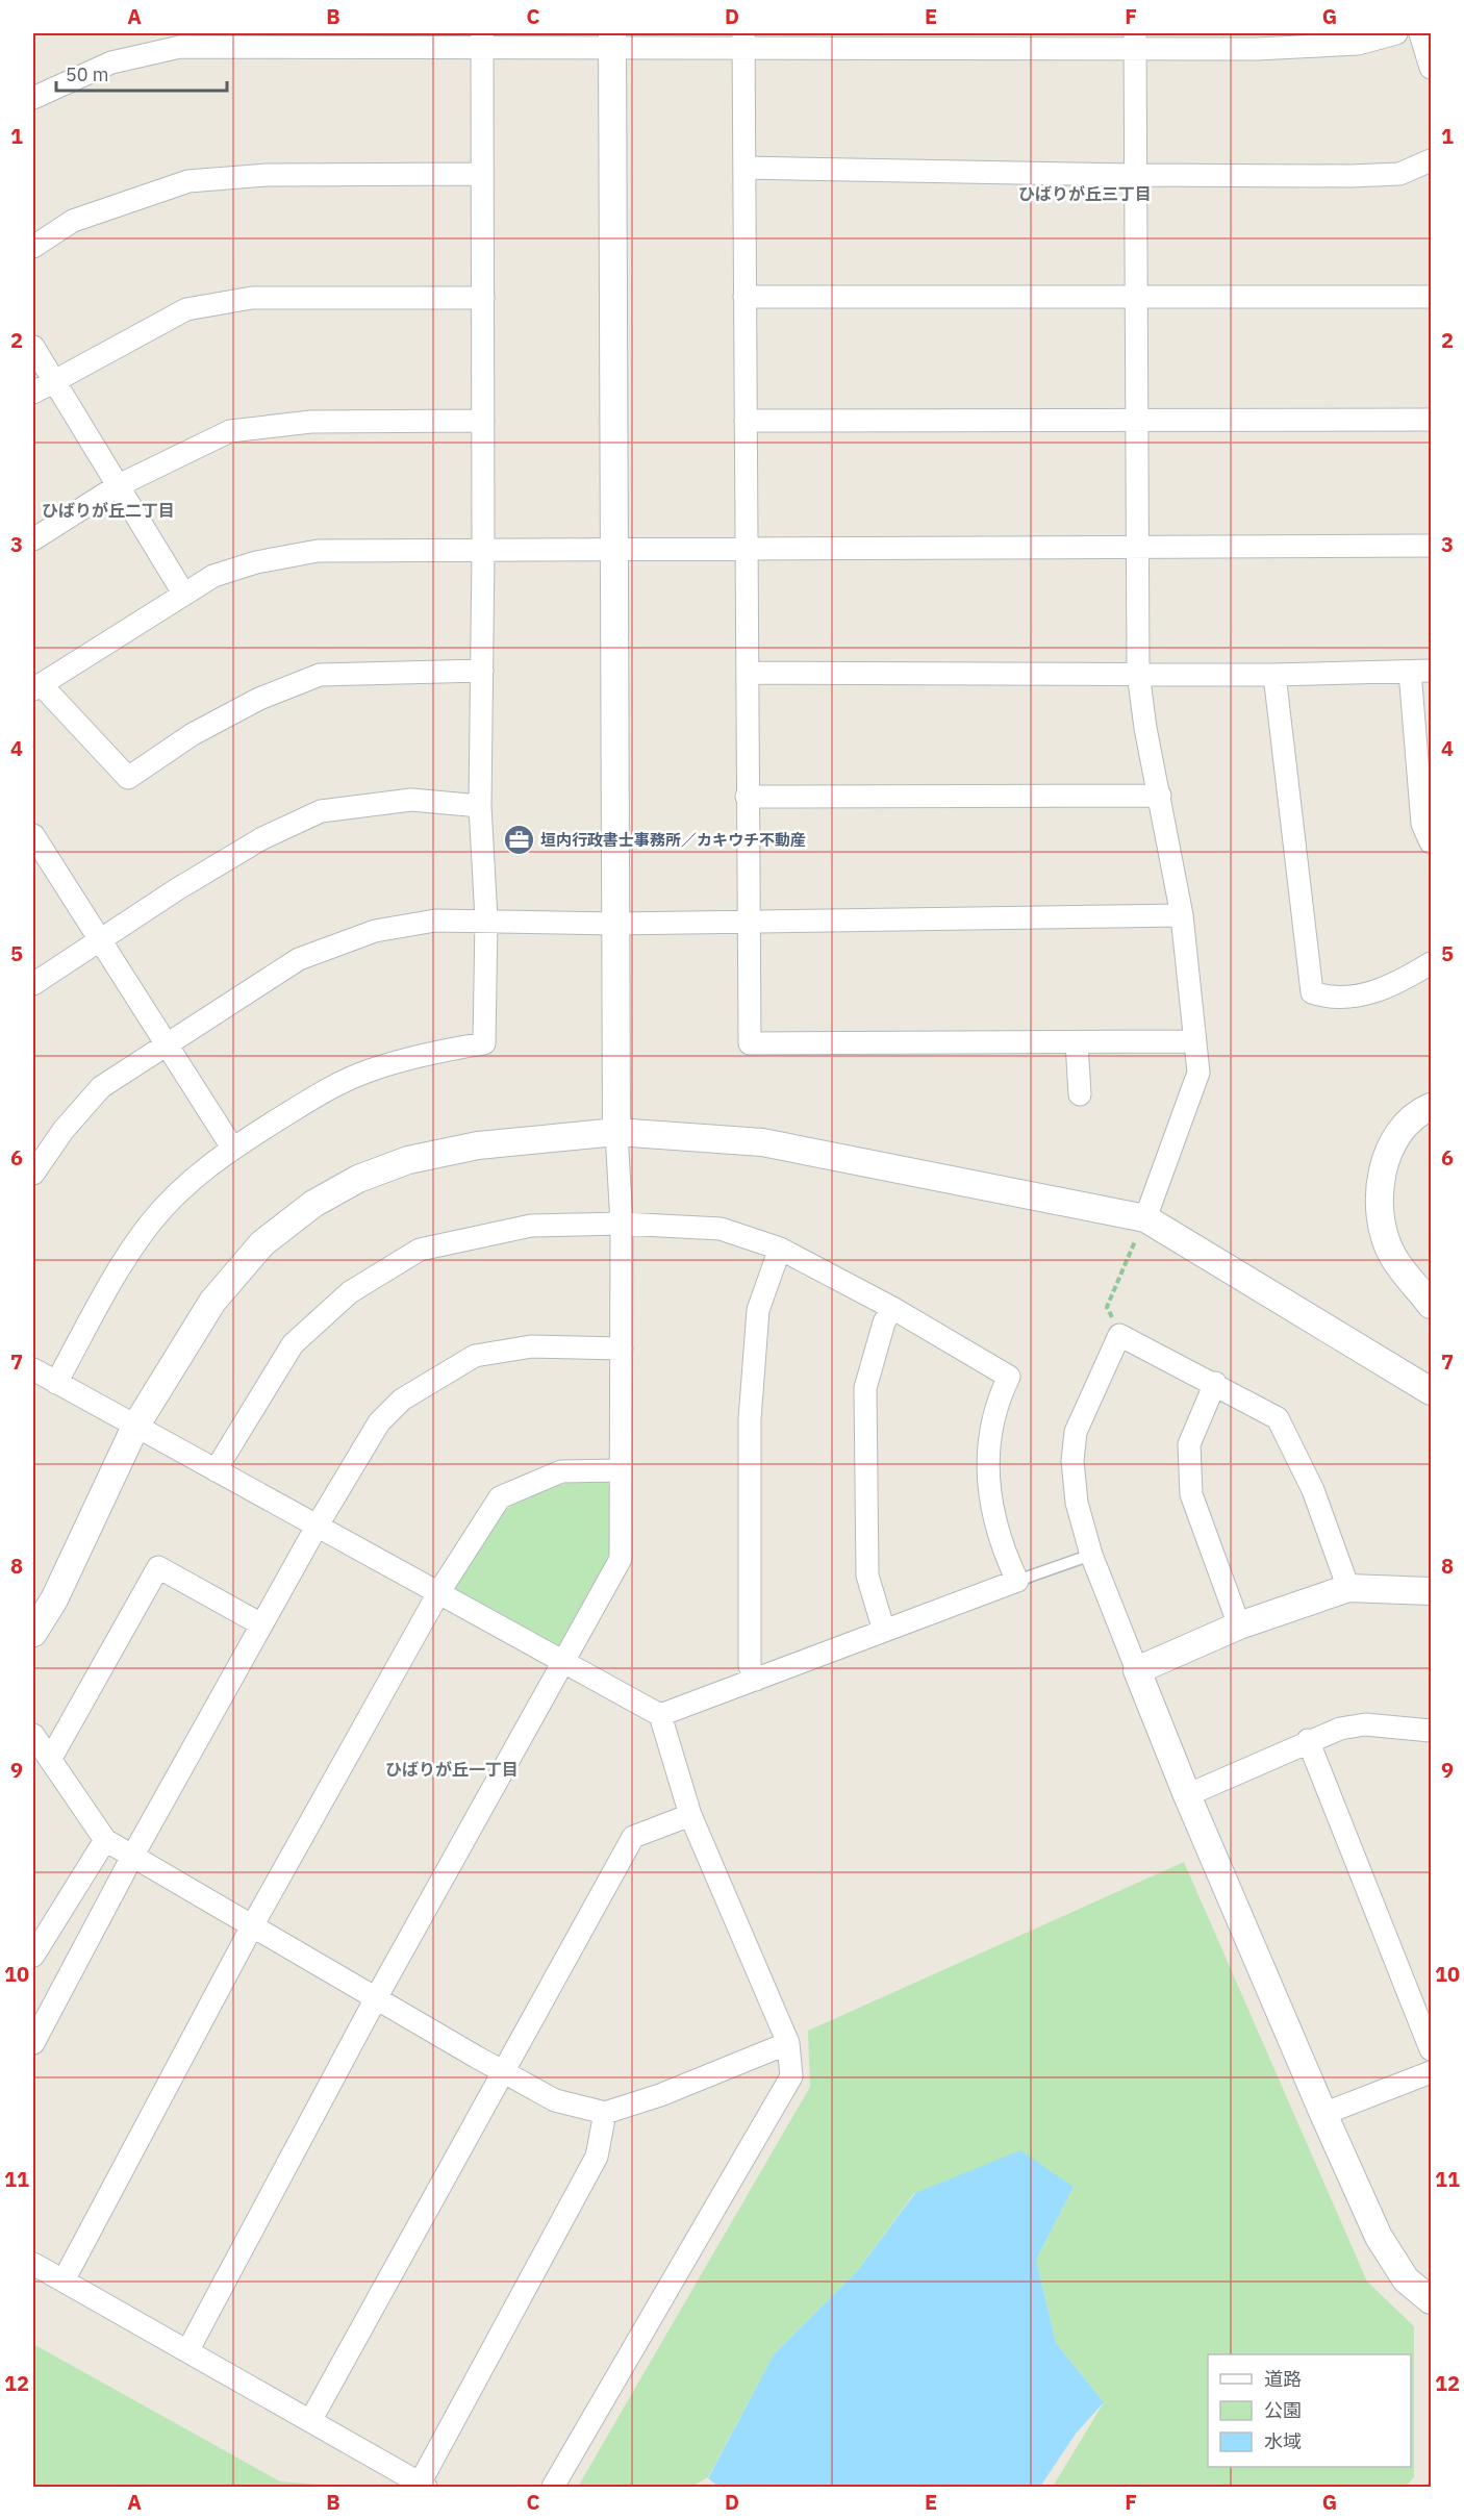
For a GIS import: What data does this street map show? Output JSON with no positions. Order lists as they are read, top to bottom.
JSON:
{
  "districts": ["ひばりが丘三丁目", "ひばりが丘二丁目", "ひばりが丘一丁目"],
  "places": {
    "office": ["垣内行政書士事務所／カキウチ不動産"]
  },
  "legend": ["道路", "公園", "水域"],
  "scale_bar": "50 m",
  "grid": {
    "columns": [
      "A",
      "B",
      "C",
      "D",
      "E",
      "F",
      "G"
    ],
    "rows": [
      "1",
      "2",
      "3",
      "4",
      "5",
      "6",
      "7",
      "8",
      "9",
      "10",
      "11",
      "12"
    ]
  }
}
